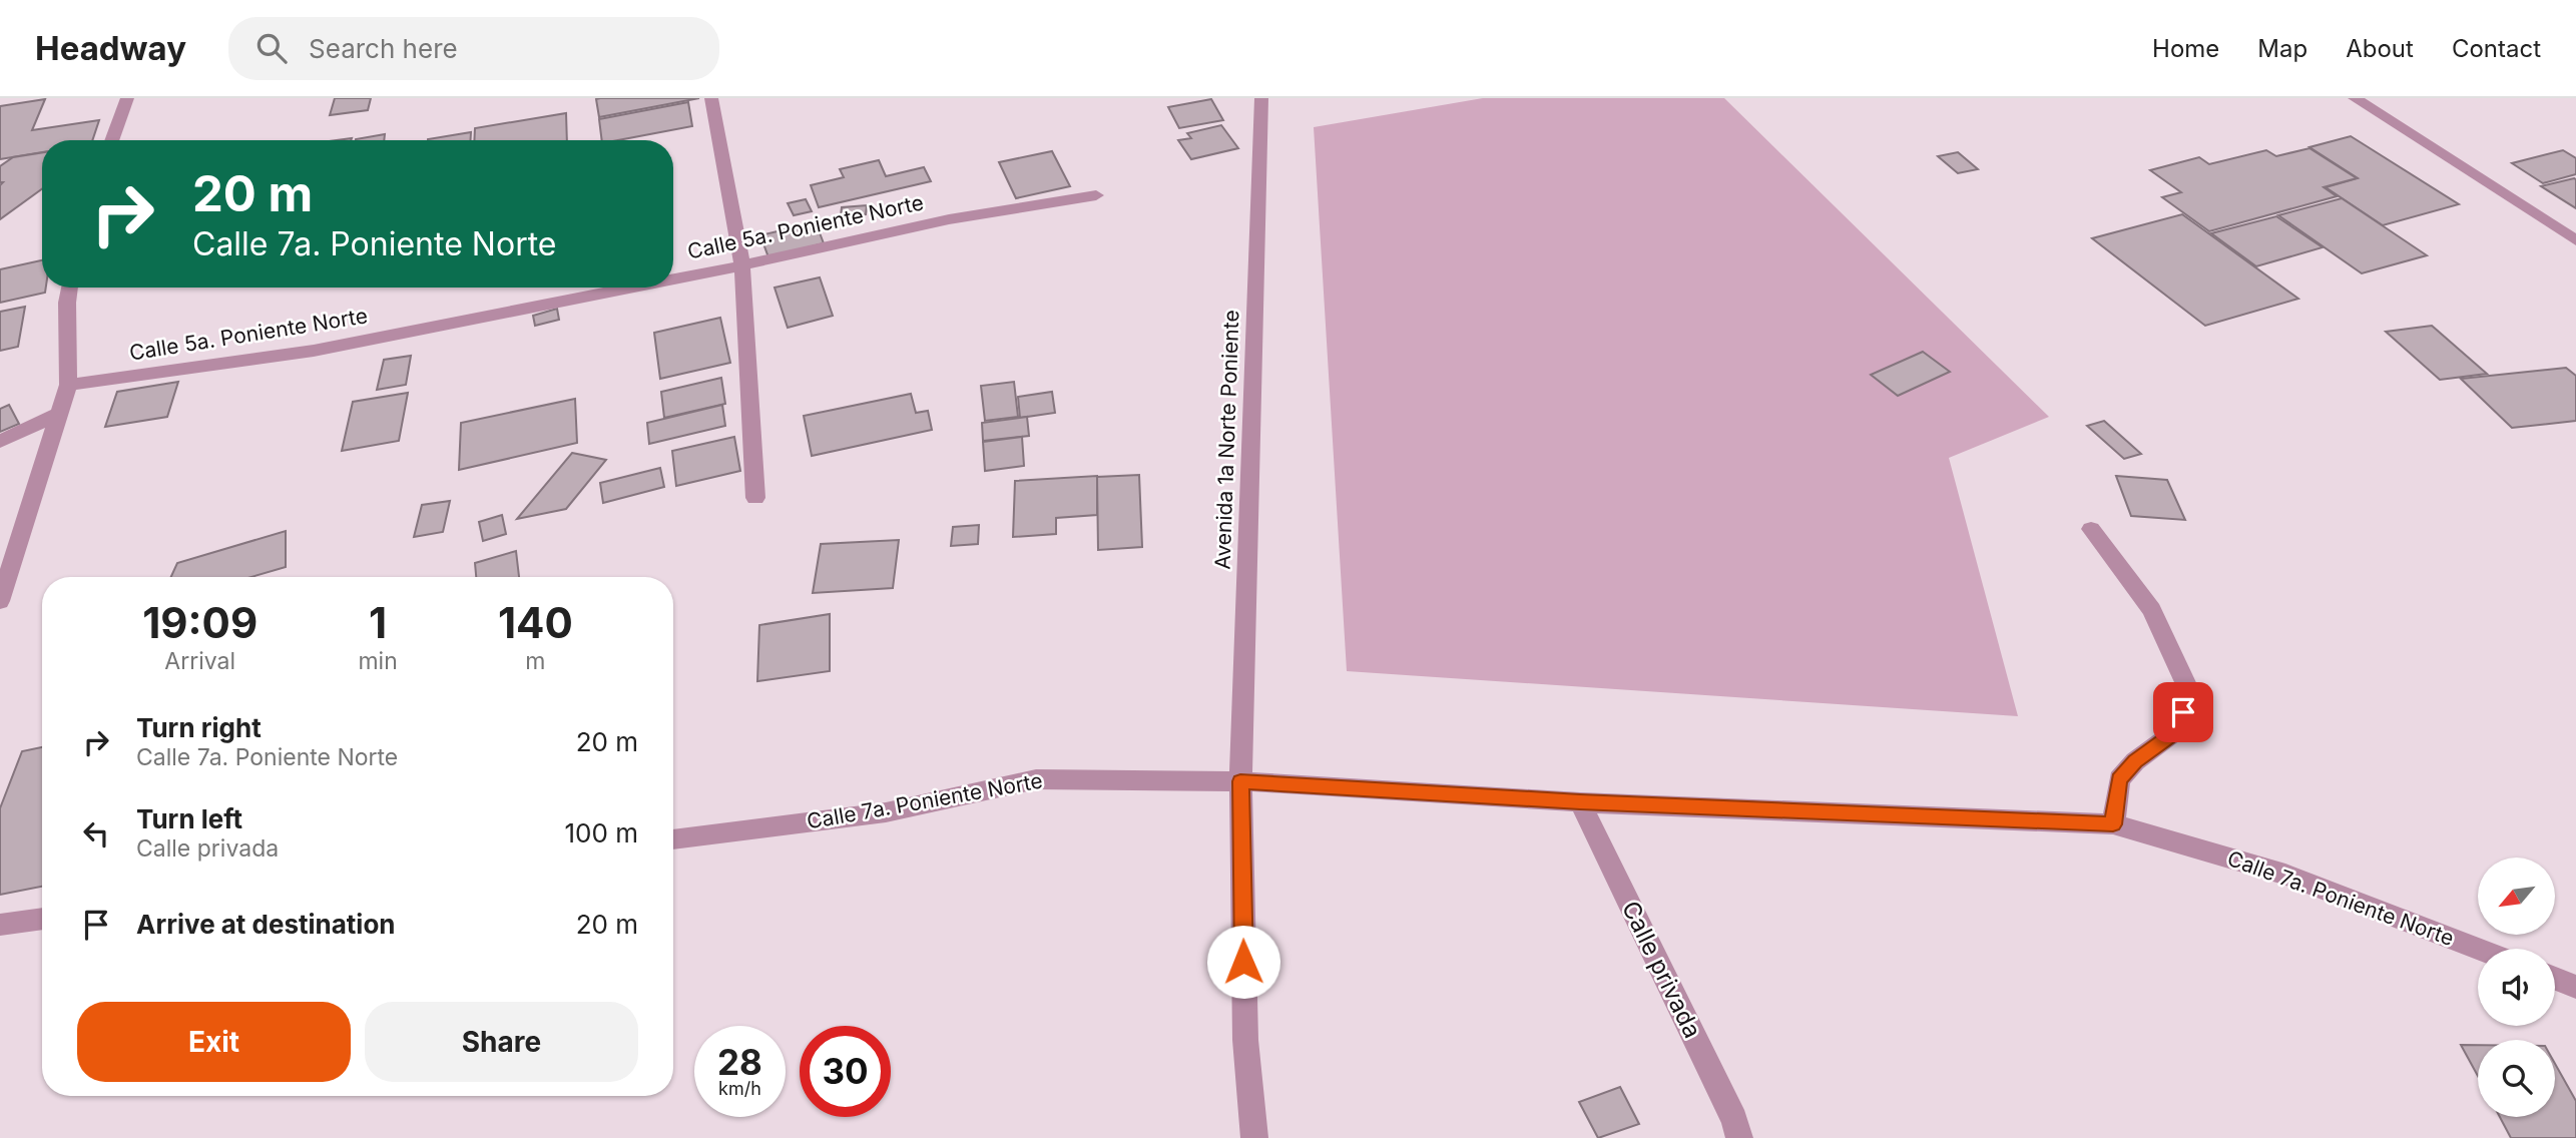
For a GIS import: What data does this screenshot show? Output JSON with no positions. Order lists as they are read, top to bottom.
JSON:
{
  "streets": {
    "street": [
      "Calle 5a. Poniente Norte",
      "Avenida 1a Norte Poniente",
      "Calle 7a. Poniente Norte",
      "Calle privada"
    ]
  },
  "crossings": [
    ["Avenida 1a Norte Poniente", "Calle 7a. Poniente Norte"],
    ["Calle 7a. Poniente Norte", "Calle privada"]
  ],
  "north": "bottom left",
  "page": {
    "header": "Headway",
    "search": "Search here",
    "nav": [
      "Home",
      "Map",
      "About",
      "Contact"
    ],
    "turn": ["20 m", "Calle 7a. Poniente Norte"],
    "eta": [
      "19:09",
      "Arrival",
      "1",
      "min",
      "140",
      "m"
    ],
    "list": [
      {
        "name": "Turn right",
        "note": "Calle 7a. Poniente Norte",
        "value": "20 m"
      },
      {
        "name": "Turn left",
        "note": "Calle privada",
        "value": "100 m"
      },
      {
        "name": "Arrive at destination",
        "value": "20 m"
      }
    ],
    "buttons": ["Exit", "Share"],
    "speed": "28 km/h",
    "limit": "30"
  }
}
